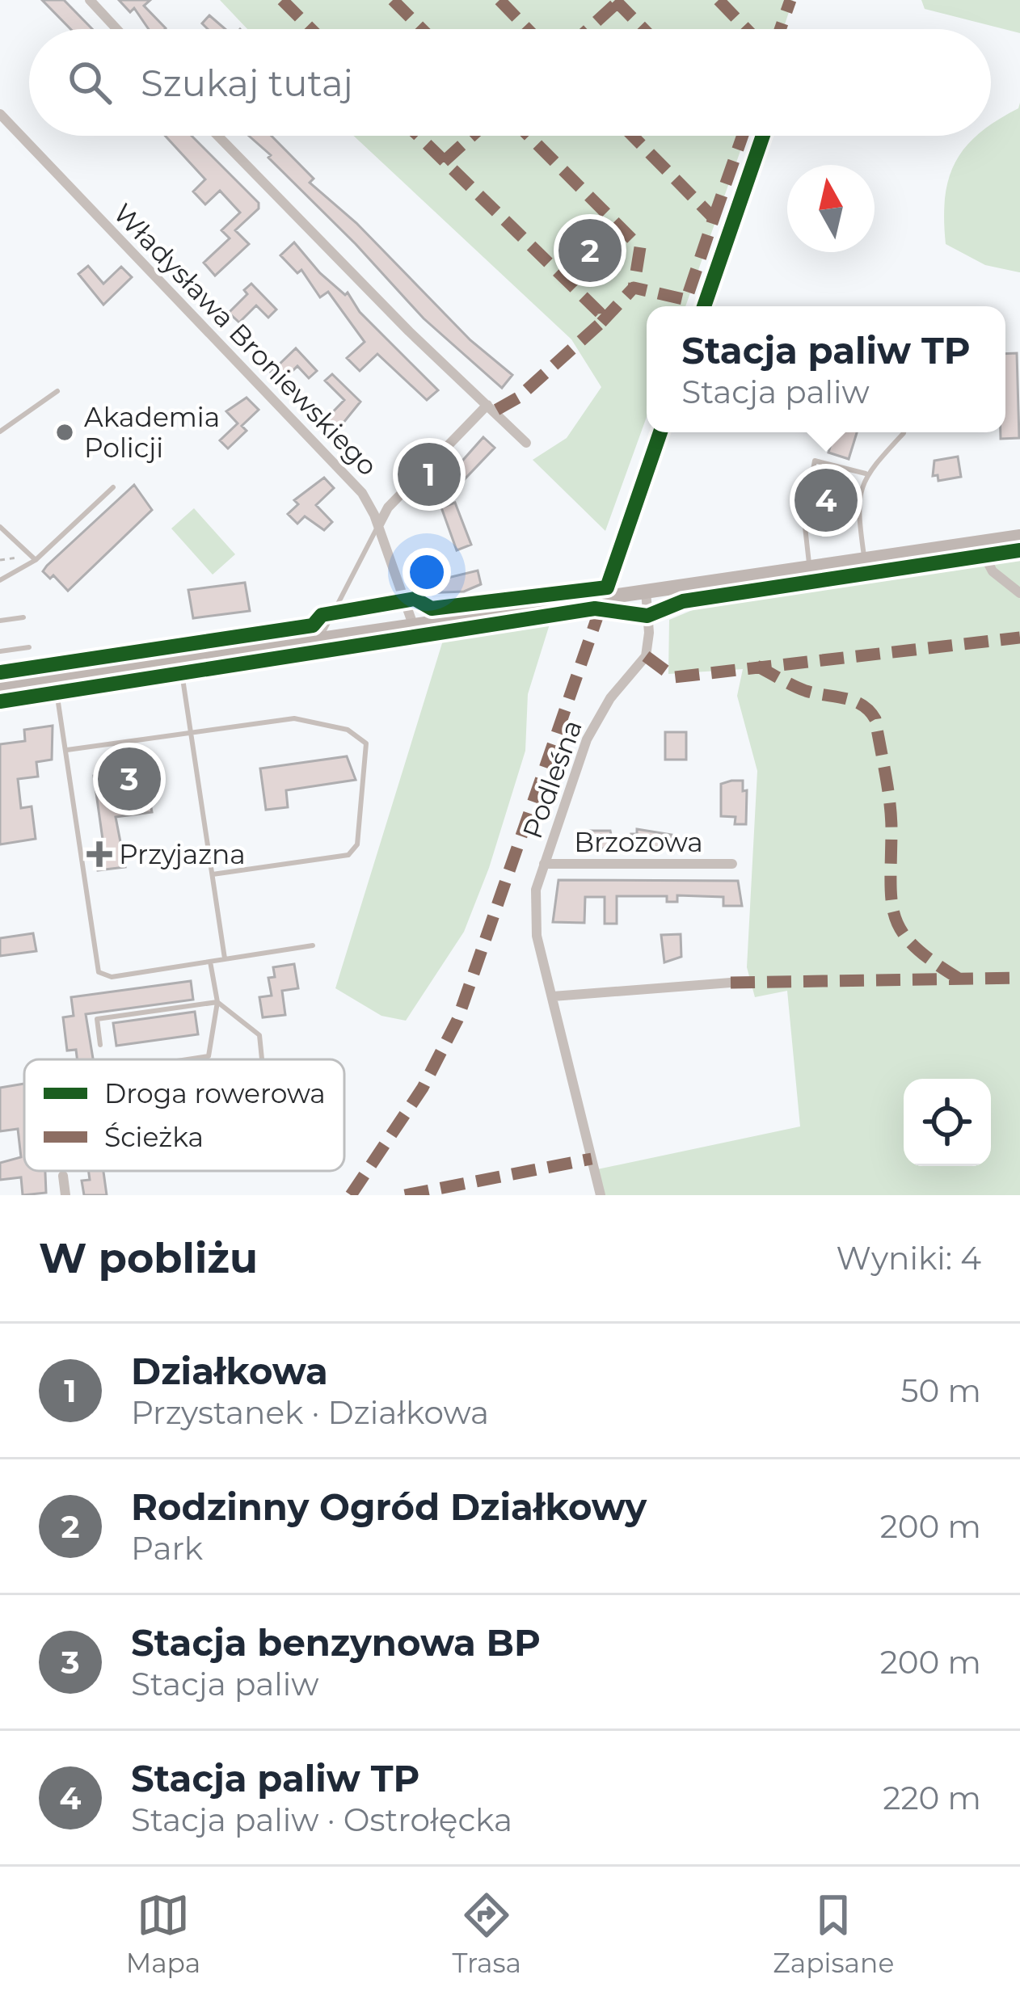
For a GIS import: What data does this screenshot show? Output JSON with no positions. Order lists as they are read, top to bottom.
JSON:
{
  "streets": {
    "street": ["Władysława Broniewskiego", "Podleśna", "Brzozowa"]
  },
  "crossings": [
    ["Podleśna", "Brzozowa"]
  ],
  "places": {
    "other": ["Akademia Policji"],
    "health": ["Przyjazna"]
  },
  "legend": ["Droga rowerowa", "Ścieżka"],
  "north": "top",
  "page": {
    "search": "Szukaj tutaj",
    "pins": [
      "2",
      "1",
      "4",
      "3"
    ],
    "popup": ["Stacja paliw TP", "Stacja paliw"],
    "heading": ["W pobliżu", "Wyniki: 4"],
    "list": [
      {
        "mark": "1",
        "name": "Działkowa",
        "note": "Przystanek · Działkowa",
        "value": "50 m"
      },
      {
        "mark": "2",
        "name": "Rodzinny Ogród Działkowy",
        "note": "Park",
        "value": "200 m"
      },
      {
        "mark": "3",
        "name": "Stacja benzynowa BP",
        "note": "Stacja paliw",
        "value": "200 m"
      },
      {
        "mark": "4",
        "name": "Stacja paliw TP",
        "note": "Stacja paliw · Ostrołęcka",
        "value": "220 m"
      }
    ],
    "nav": ["Mapa", "Trasa", "Zapisane"]
  }
}
